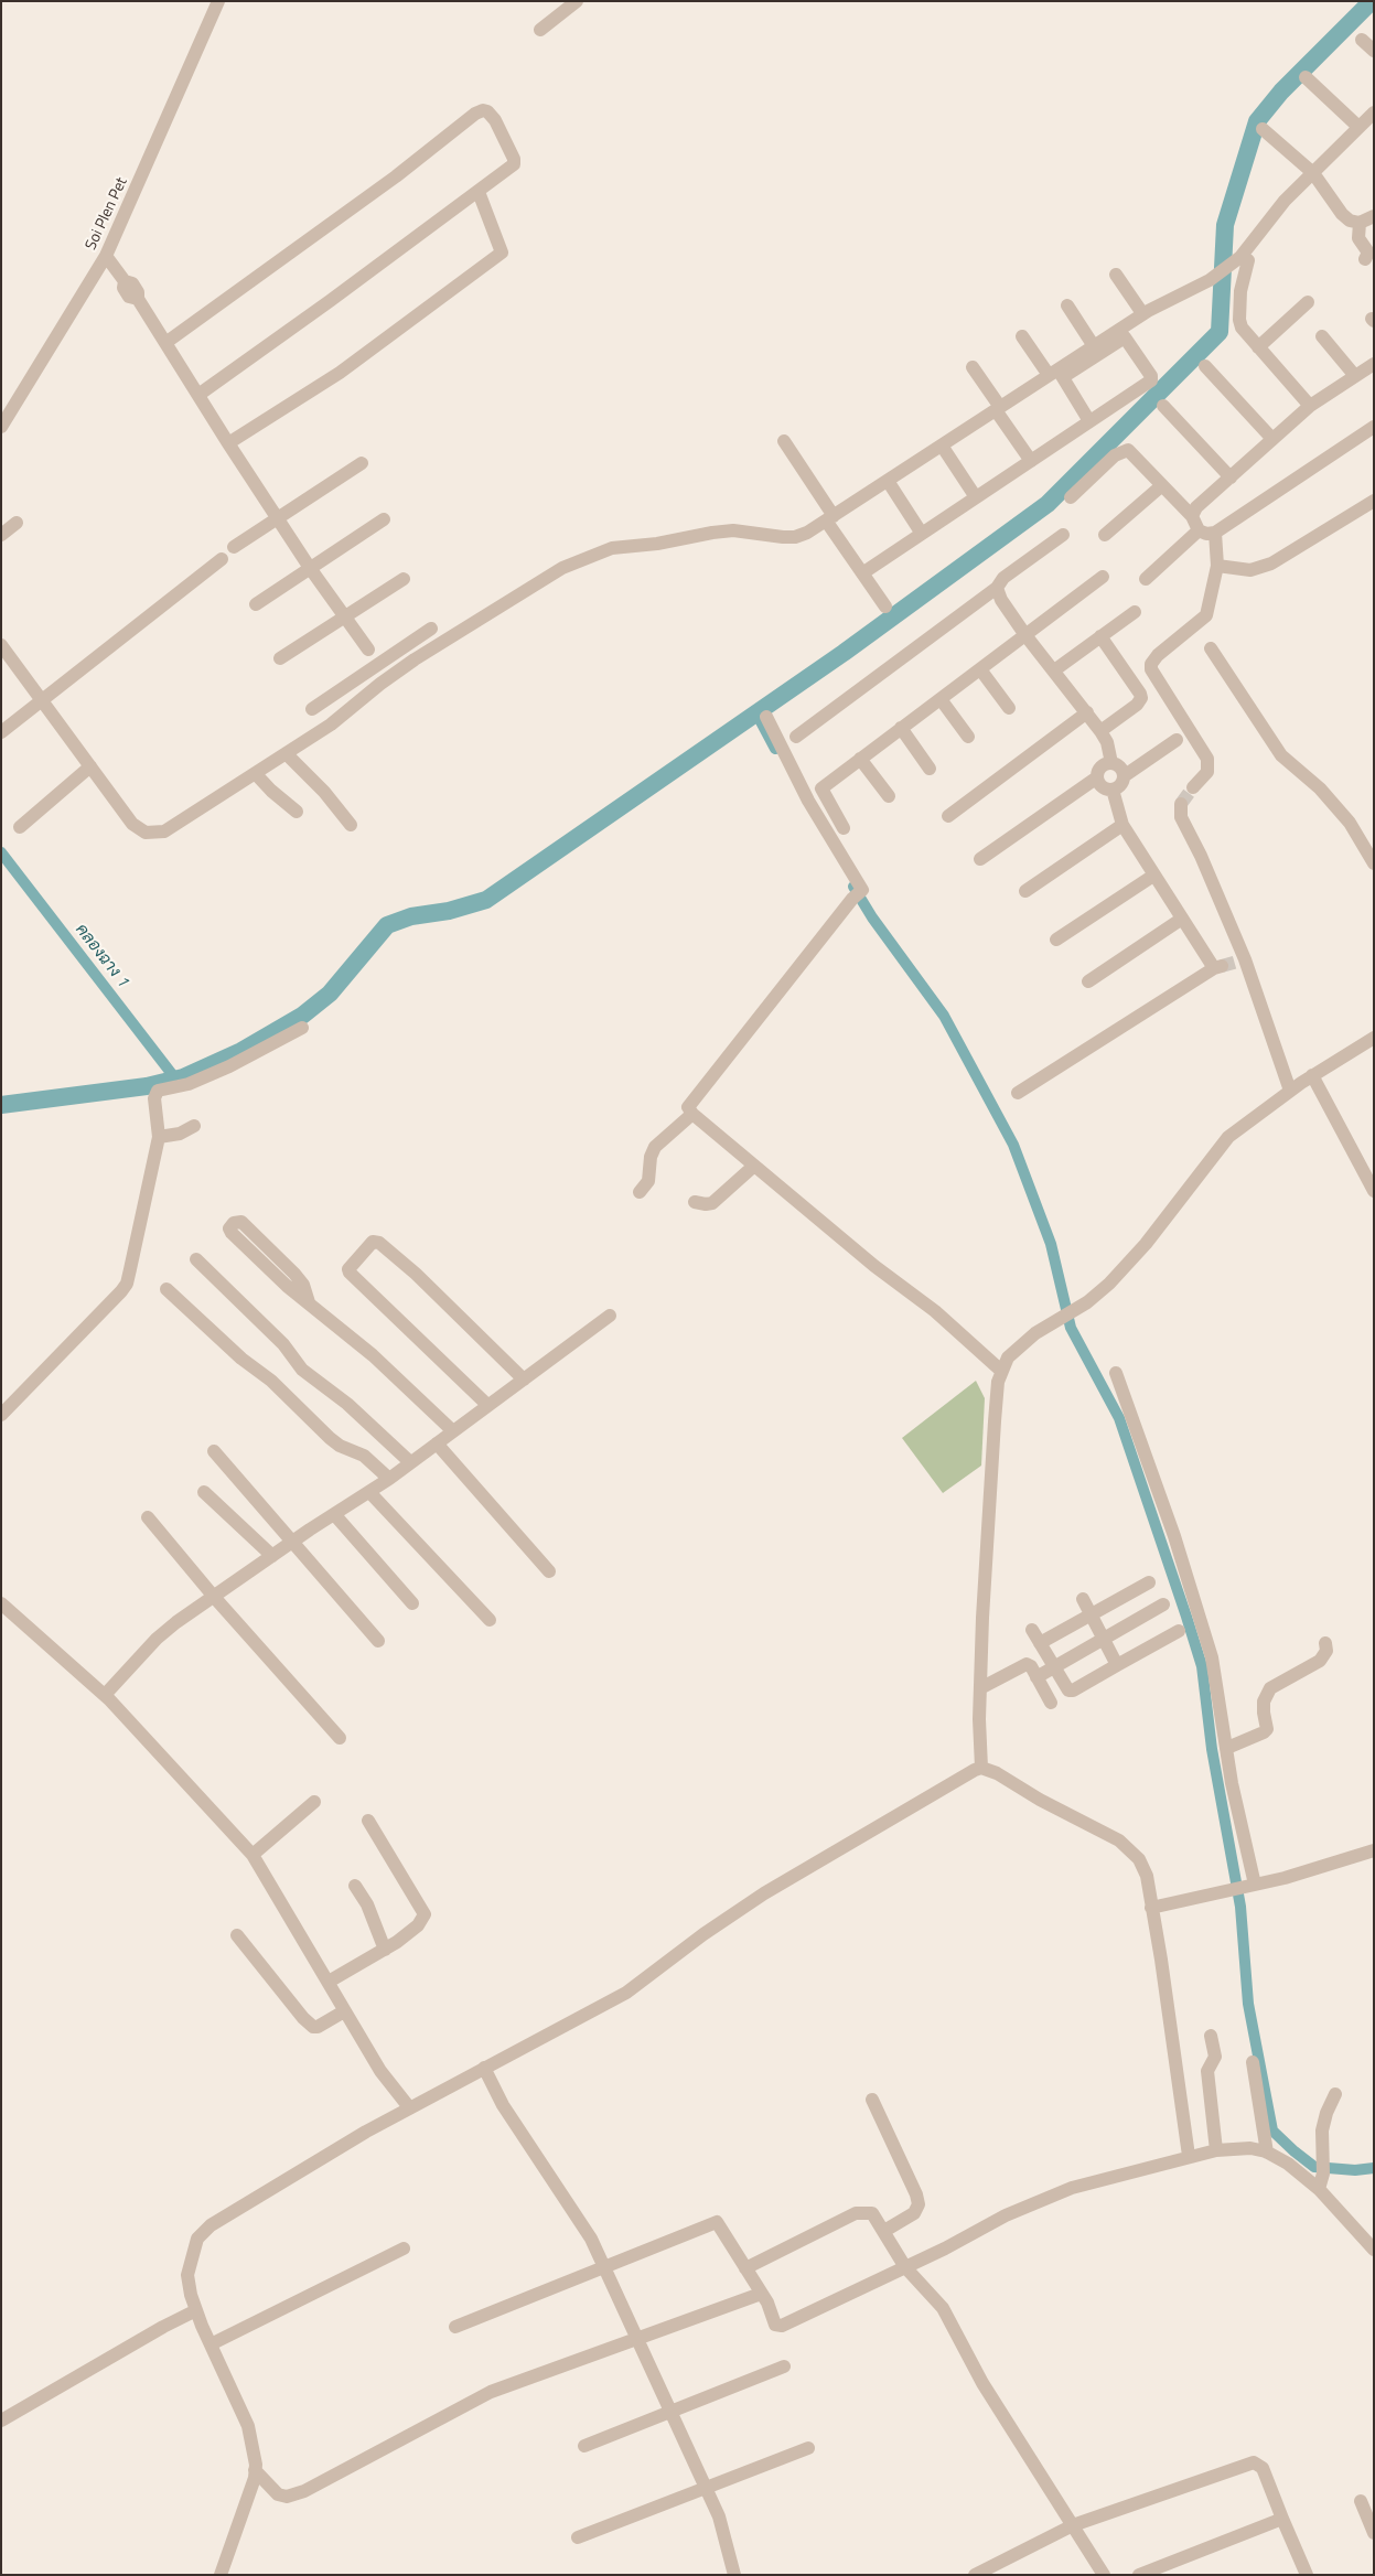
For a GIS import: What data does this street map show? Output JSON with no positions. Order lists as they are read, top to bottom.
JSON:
{
  "streets": {
    "street": ["Soi Plen Pet"]
  },
  "water": ["คลองฉาง 1"]
}
